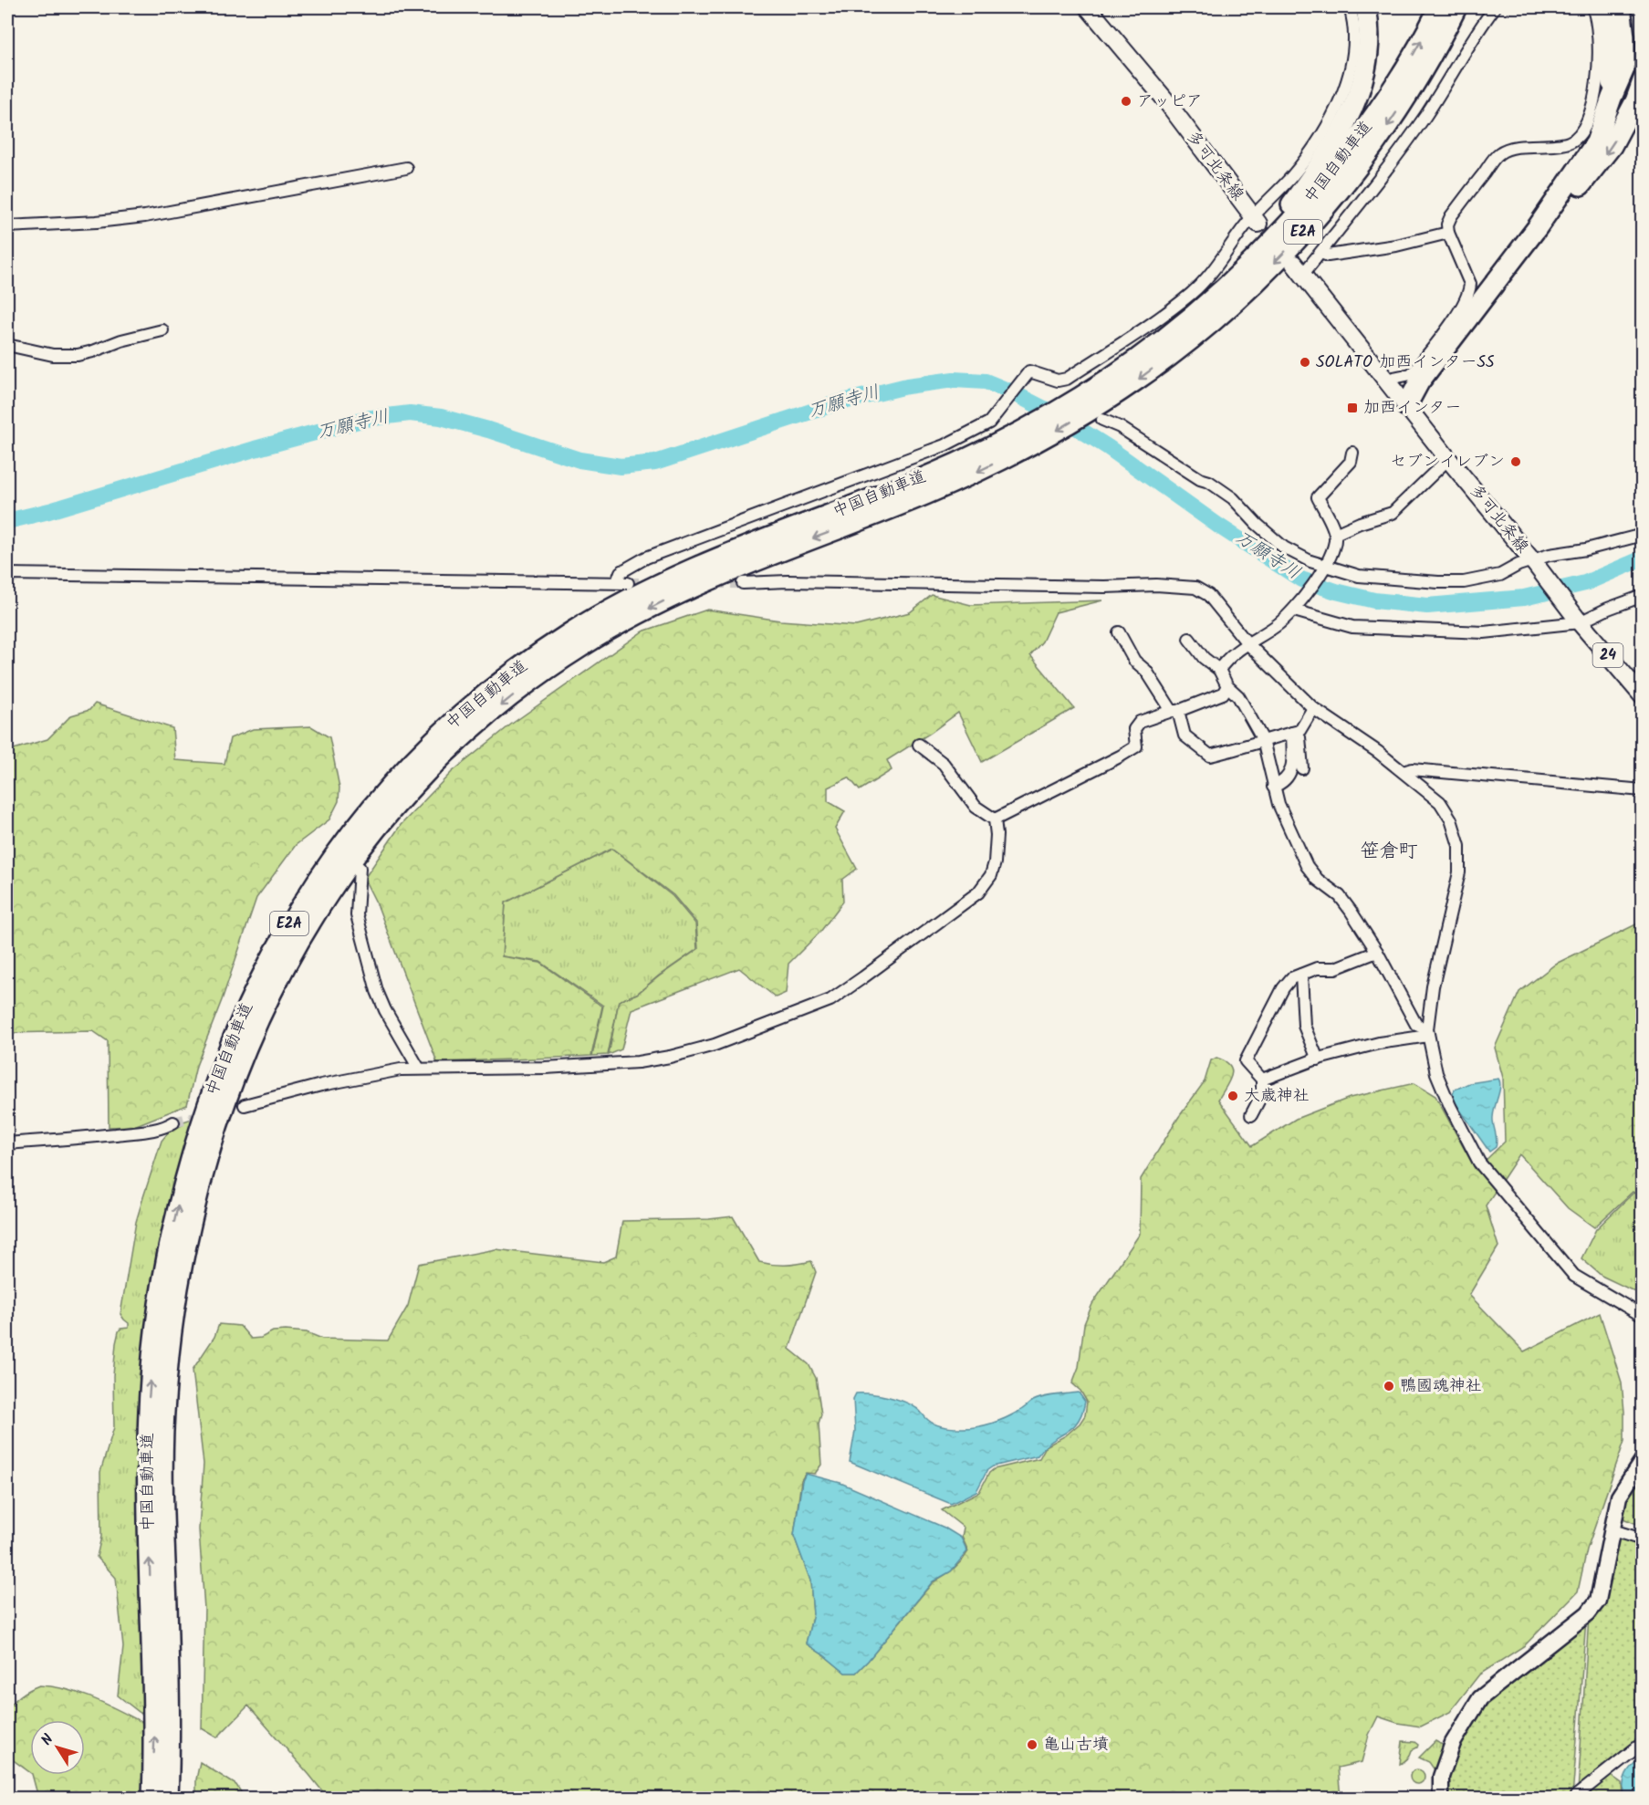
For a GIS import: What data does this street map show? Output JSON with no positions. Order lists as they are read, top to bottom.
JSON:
{
  "streets": {
    "highway": ["中国自動車道", "E2A"],
    "main road": ["多可北条線", "24"]
  },
  "districts": ["笹倉町"],
  "water": ["万願寺川"],
  "places": {
    "other": [
      "アッピア",
      "SOLATO 加西インターSS",
      "セブンイレブン",
      "大歳神社",
      "鴨國魂神社",
      "亀山古墳"
    ],
    "transit": ["加西インター"]
  },
  "north": "top left"
}
